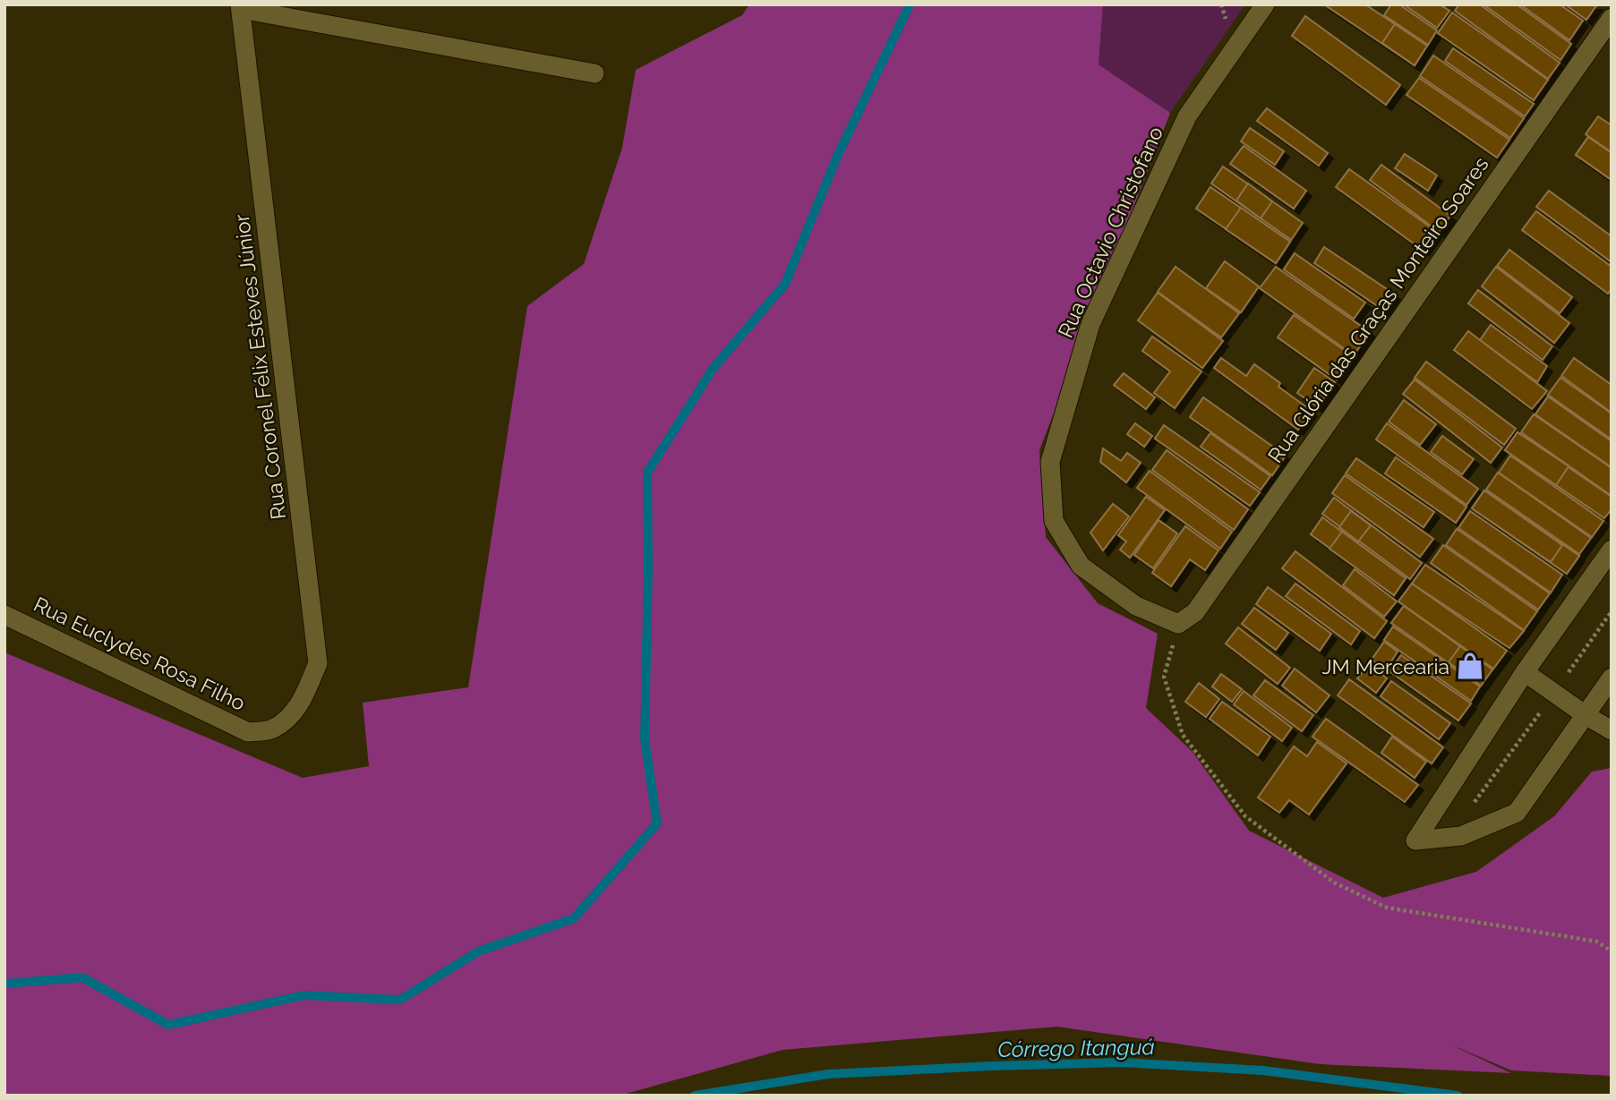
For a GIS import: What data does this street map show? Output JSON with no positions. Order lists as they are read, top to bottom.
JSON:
{
  "streets": {
    "street": [
      "Rua Octavio Christofano",
      "Rua Glória das Graças Monteiro Soares",
      "Rua Coronel Félix Esteves Júnior",
      "Rua Euclydes Rosa Filho"
    ]
  },
  "crossings": [
    ["Rua Octavio Christofano", "Rua Glória das Graças Monteiro Soares"],
    ["Rua Coronel Félix Esteves Júnior", "Rua Euclydes Rosa Filho"]
  ],
  "water": ["Córrego Itanguá"],
  "places": {
    "shop": ["JM Mercearia"]
  }
}
